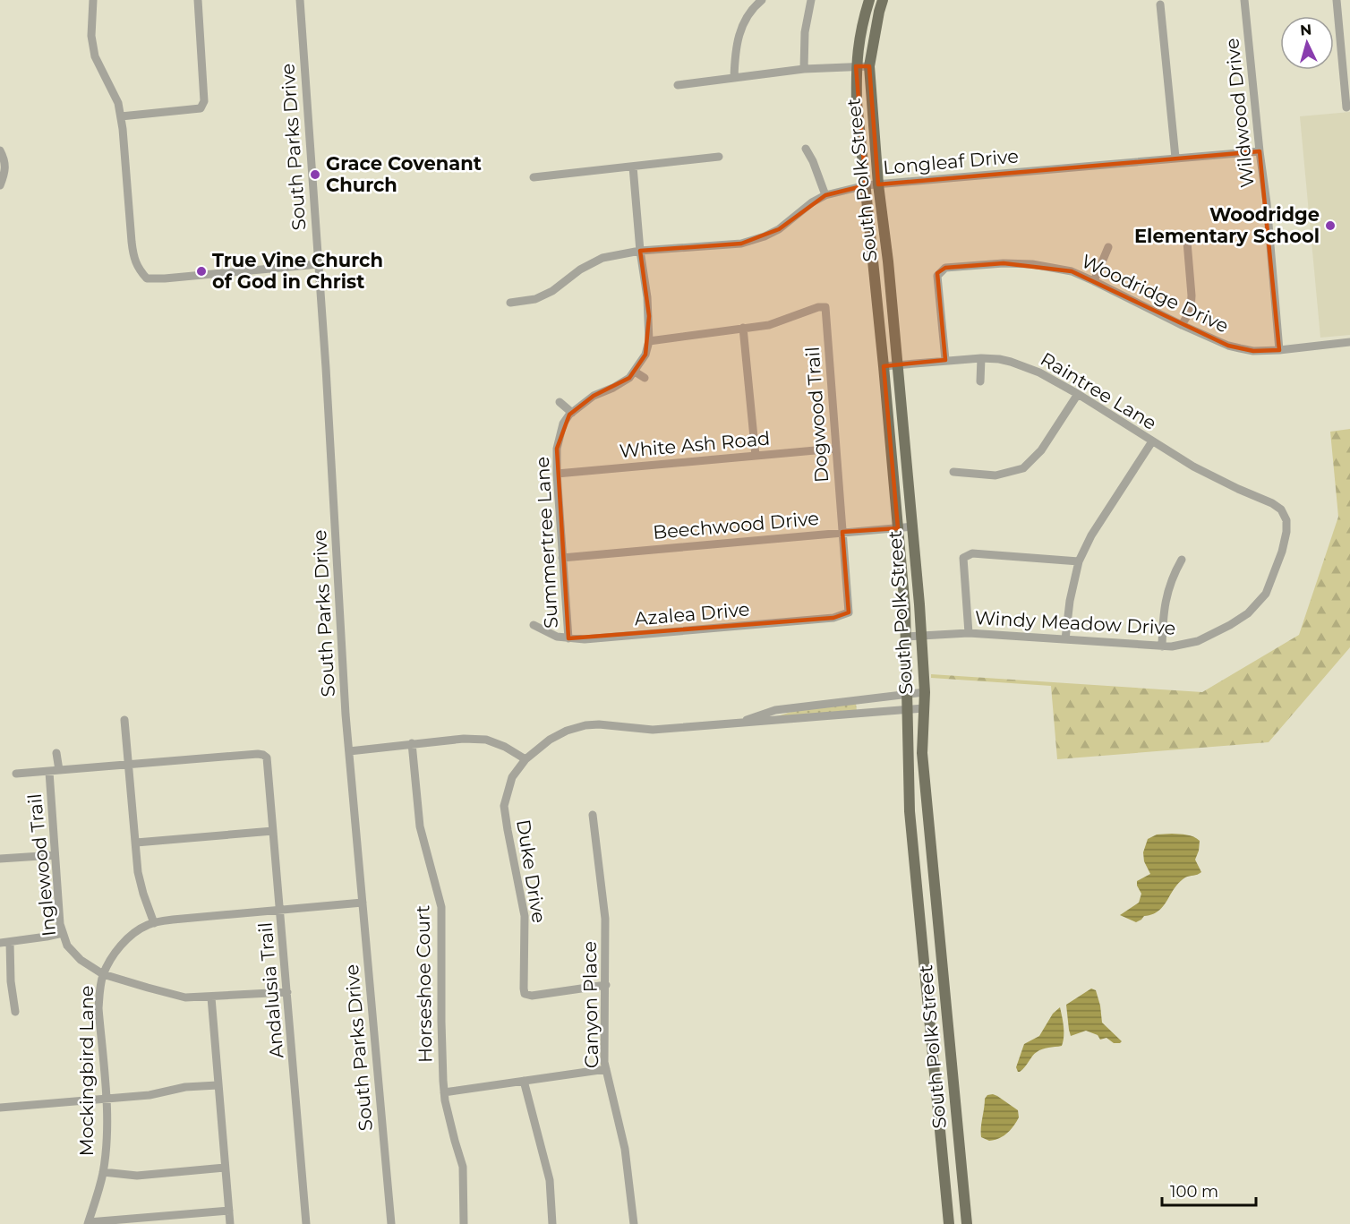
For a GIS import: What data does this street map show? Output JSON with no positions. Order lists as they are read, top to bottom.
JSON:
{
  "streets": {
    "main road": ["South Polk Street"],
    "street": [
      "Wildwood Drive",
      "South Parks Drive",
      "Longleaf Drive",
      "Woodridge Drive",
      "Raintree Lane",
      "Dogwood Trail",
      "White Ash Road",
      "Beechwood Drive",
      "Summertree Lane",
      "Azalea Drive",
      "Windy Meadow Drive",
      "Inglewood Trail",
      "Duke Drive",
      "Horseshoe Court",
      "Andalusia Trail",
      "Canyon Place",
      "Mockingbird Lane"
    ]
  },
  "crossings": [
    ["Wildwood Drive", "Longleaf Drive"],
    ["Wildwood Drive", "Woodridge Drive"],
    ["South Parks Drive", "Mockingbird Lane"],
    ["Longleaf Drive", "South Polk Street"],
    ["Longleaf Drive", "Summertree Lane"],
    ["South Polk Street", "Raintree Lane"],
    ["South Polk Street", "Beechwood Drive"],
    ["South Polk Street", "Windy Meadow Drive"],
    ["Woodridge Drive", "Raintree Lane"],
    ["Raintree Lane", "Windy Meadow Drive"],
    ["Dogwood Trail", "White Ash Road"],
    ["Dogwood Trail", "Beechwood Drive"],
    ["Dogwood Trail", "Azalea Drive"],
    ["White Ash Road", "Summertree Lane"],
    ["Beechwood Drive", "Summertree Lane"],
    ["Summertree Lane", "Azalea Drive"],
    ["Inglewood Trail", "Andalusia Trail"],
    ["Inglewood Trail", "Mockingbird Lane"],
    ["Duke Drive", "Canyon Place"],
    ["Andalusia Trail", "Mockingbird Lane"]
  ],
  "places": ["Grace Covenant Church", "Woodridge Elementary School", "True Vine Church of God in Christ"],
  "scale_bar": "100 m",
  "north": "top"
}
